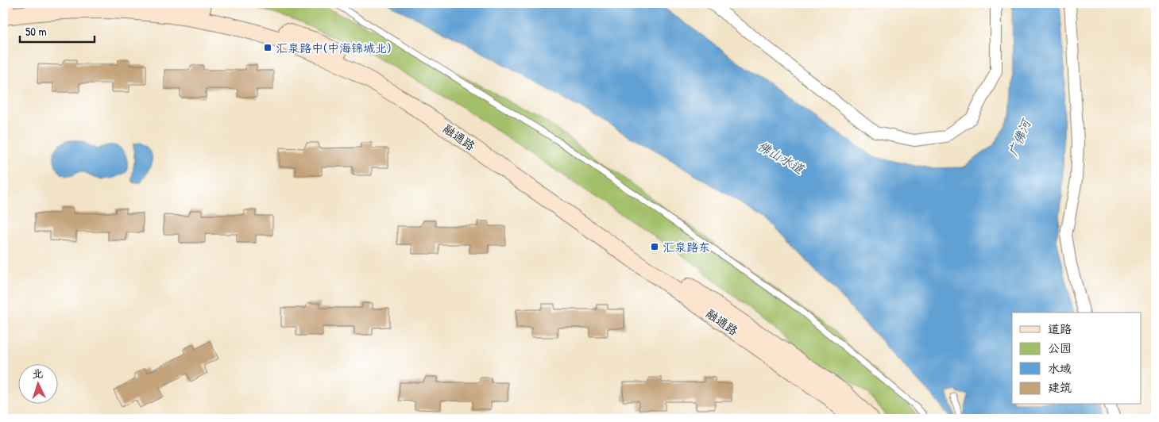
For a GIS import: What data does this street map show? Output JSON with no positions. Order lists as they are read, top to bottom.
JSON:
{
  "streets": {
    "main road": ["融通路"]
  },
  "water": ["广佛河", "佛山水道"],
  "places": {
    "transit": ["汇泉路中(中海锦城北)", "汇泉路东"]
  },
  "legend": [
    "道路",
    "公园",
    "水域",
    "建筑"
  ],
  "scale_bar": "50 m",
  "north": "top"
}
